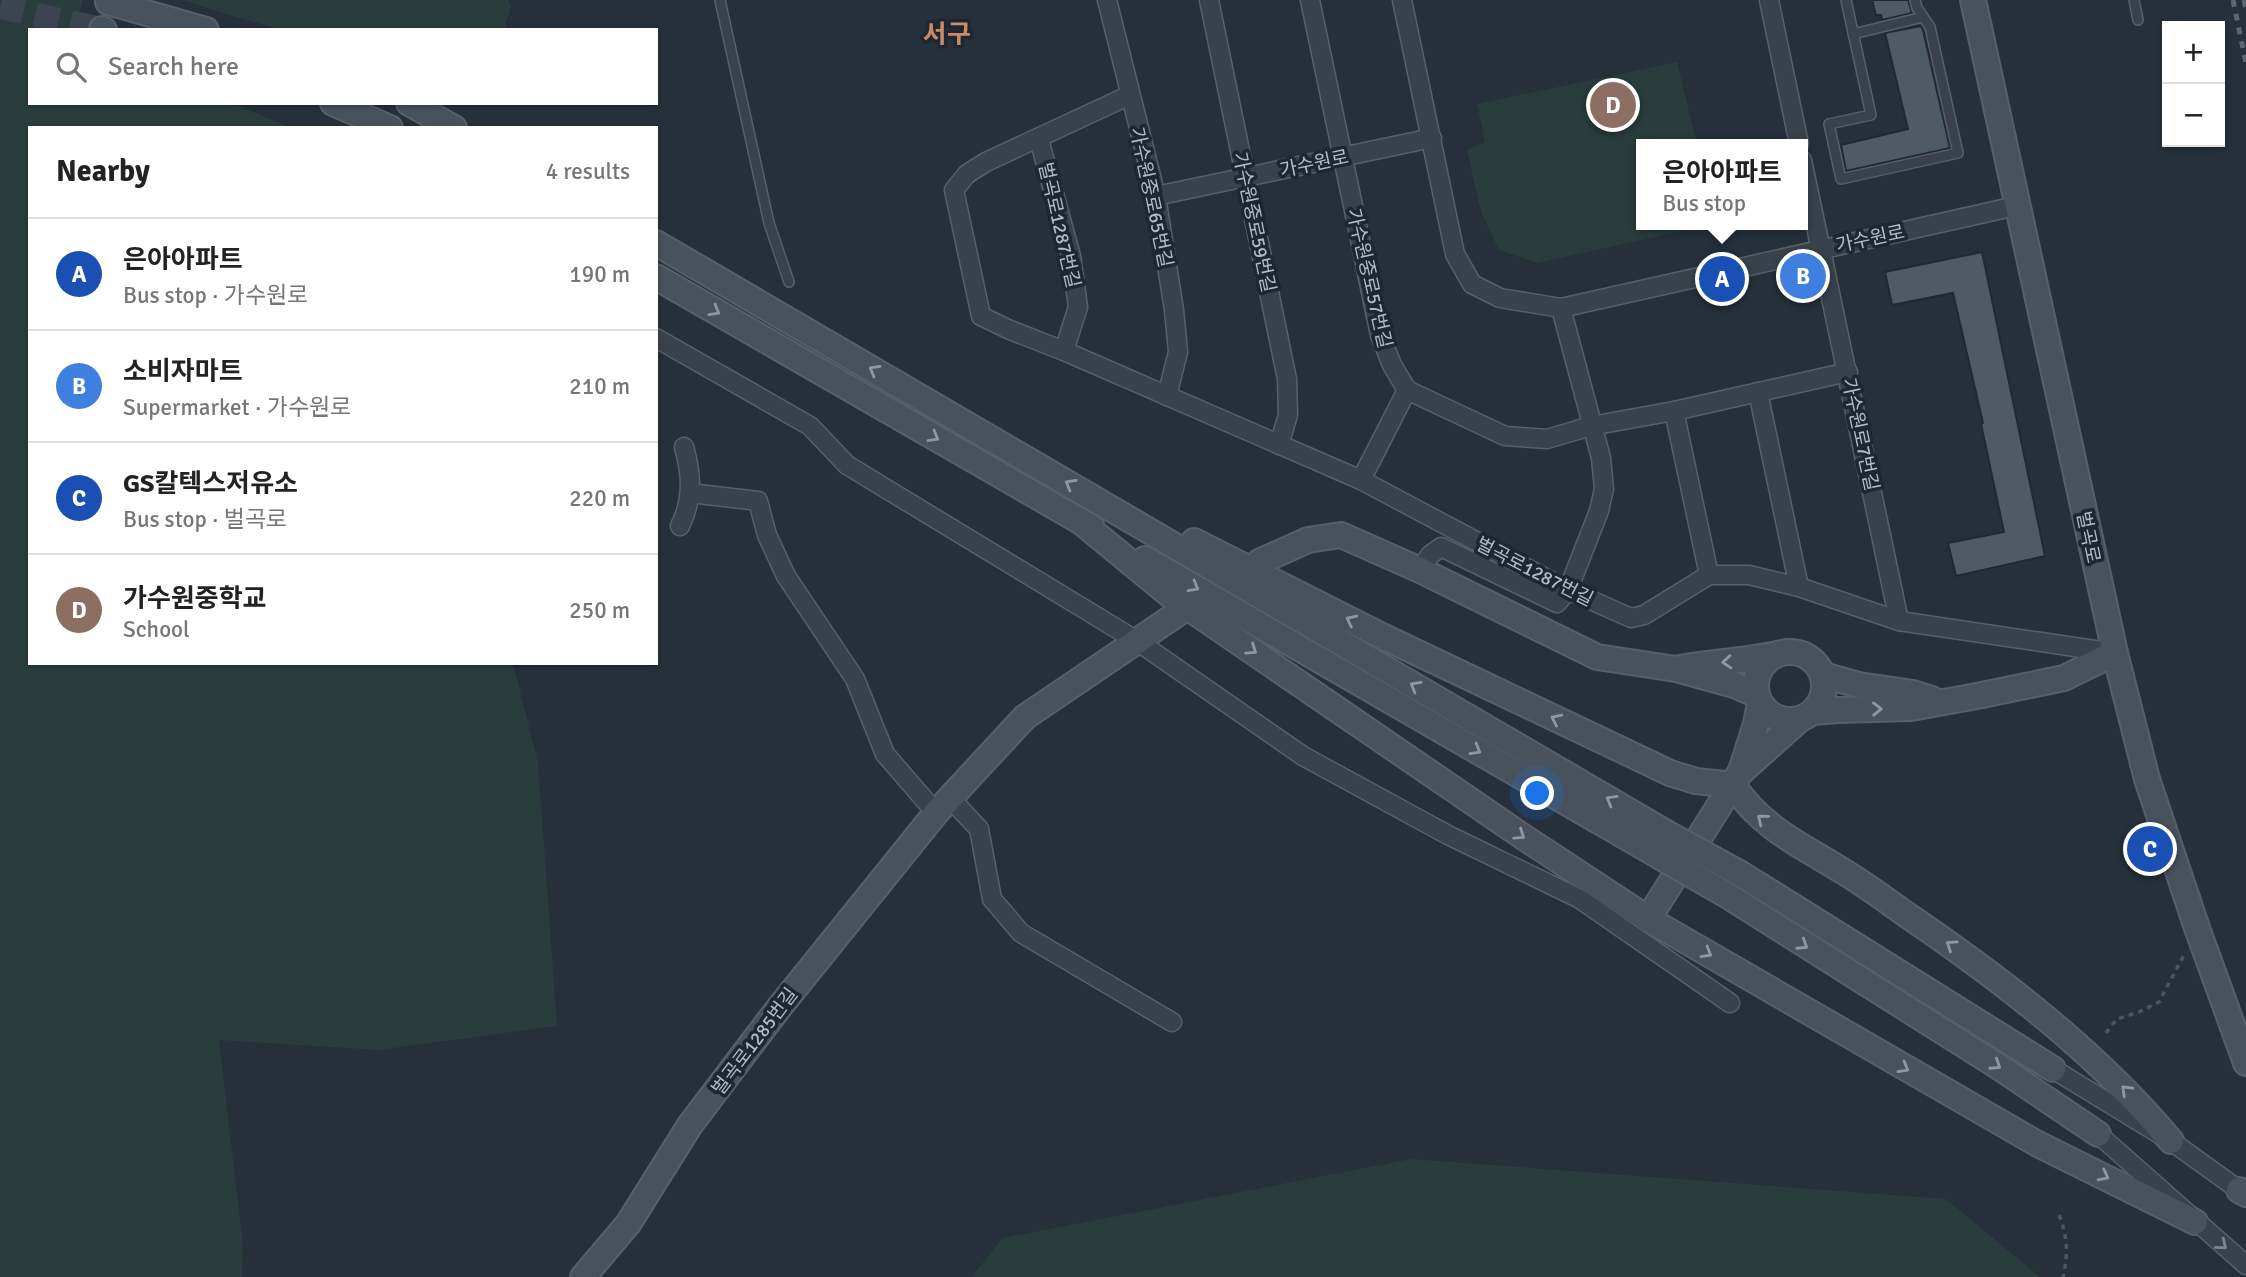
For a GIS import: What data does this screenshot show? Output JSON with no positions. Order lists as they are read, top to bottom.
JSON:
{
  "streets": {
    "main road": ["벌곡로", "벌곡로1285번길"],
    "street": [
      "가수원로",
      "가수원중로65번길",
      "가수원중로59번길",
      "벌곡로1287번길",
      "가수원중로57번길",
      "가수원로7번길"
    ]
  },
  "crossings": [
    ["가수원로", "가수원중로65번길"],
    ["가수원로", "가수원중로59번길"],
    ["가수원로", "가수원중로57번길"],
    ["가수원로", "가수원로7번길"],
    ["가수원로", "벌곡로"],
    ["가수원중로65번길", "벌곡로1287번길"],
    ["가수원중로59번길", "벌곡로1287번길"]
  ],
  "districts": ["서구"],
  "page": {
    "map_buttons": ["+", "−"],
    "search": "Search here",
    "pins": [
      "D",
      "B",
      "A",
      "C"
    ],
    "heading": ["Nearby", "4 results"],
    "popup": ["은아아파트", "Bus stop"],
    "list": [
      {
        "mark": "A",
        "name": "은아아파트",
        "note": "Bus stop · 가수원로",
        "value": "190 m"
      },
      {
        "mark": "B",
        "name": "소비자마트",
        "note": "Supermarket · 가수원로",
        "value": "210 m"
      },
      {
        "mark": "C",
        "name": "GS칼텍스저유소",
        "note": "Bus stop · 벌곡로",
        "value": "220 m"
      },
      {
        "mark": "D",
        "name": "가수원중학교",
        "note": "School",
        "value": "250 m"
      }
    ]
  }
}
